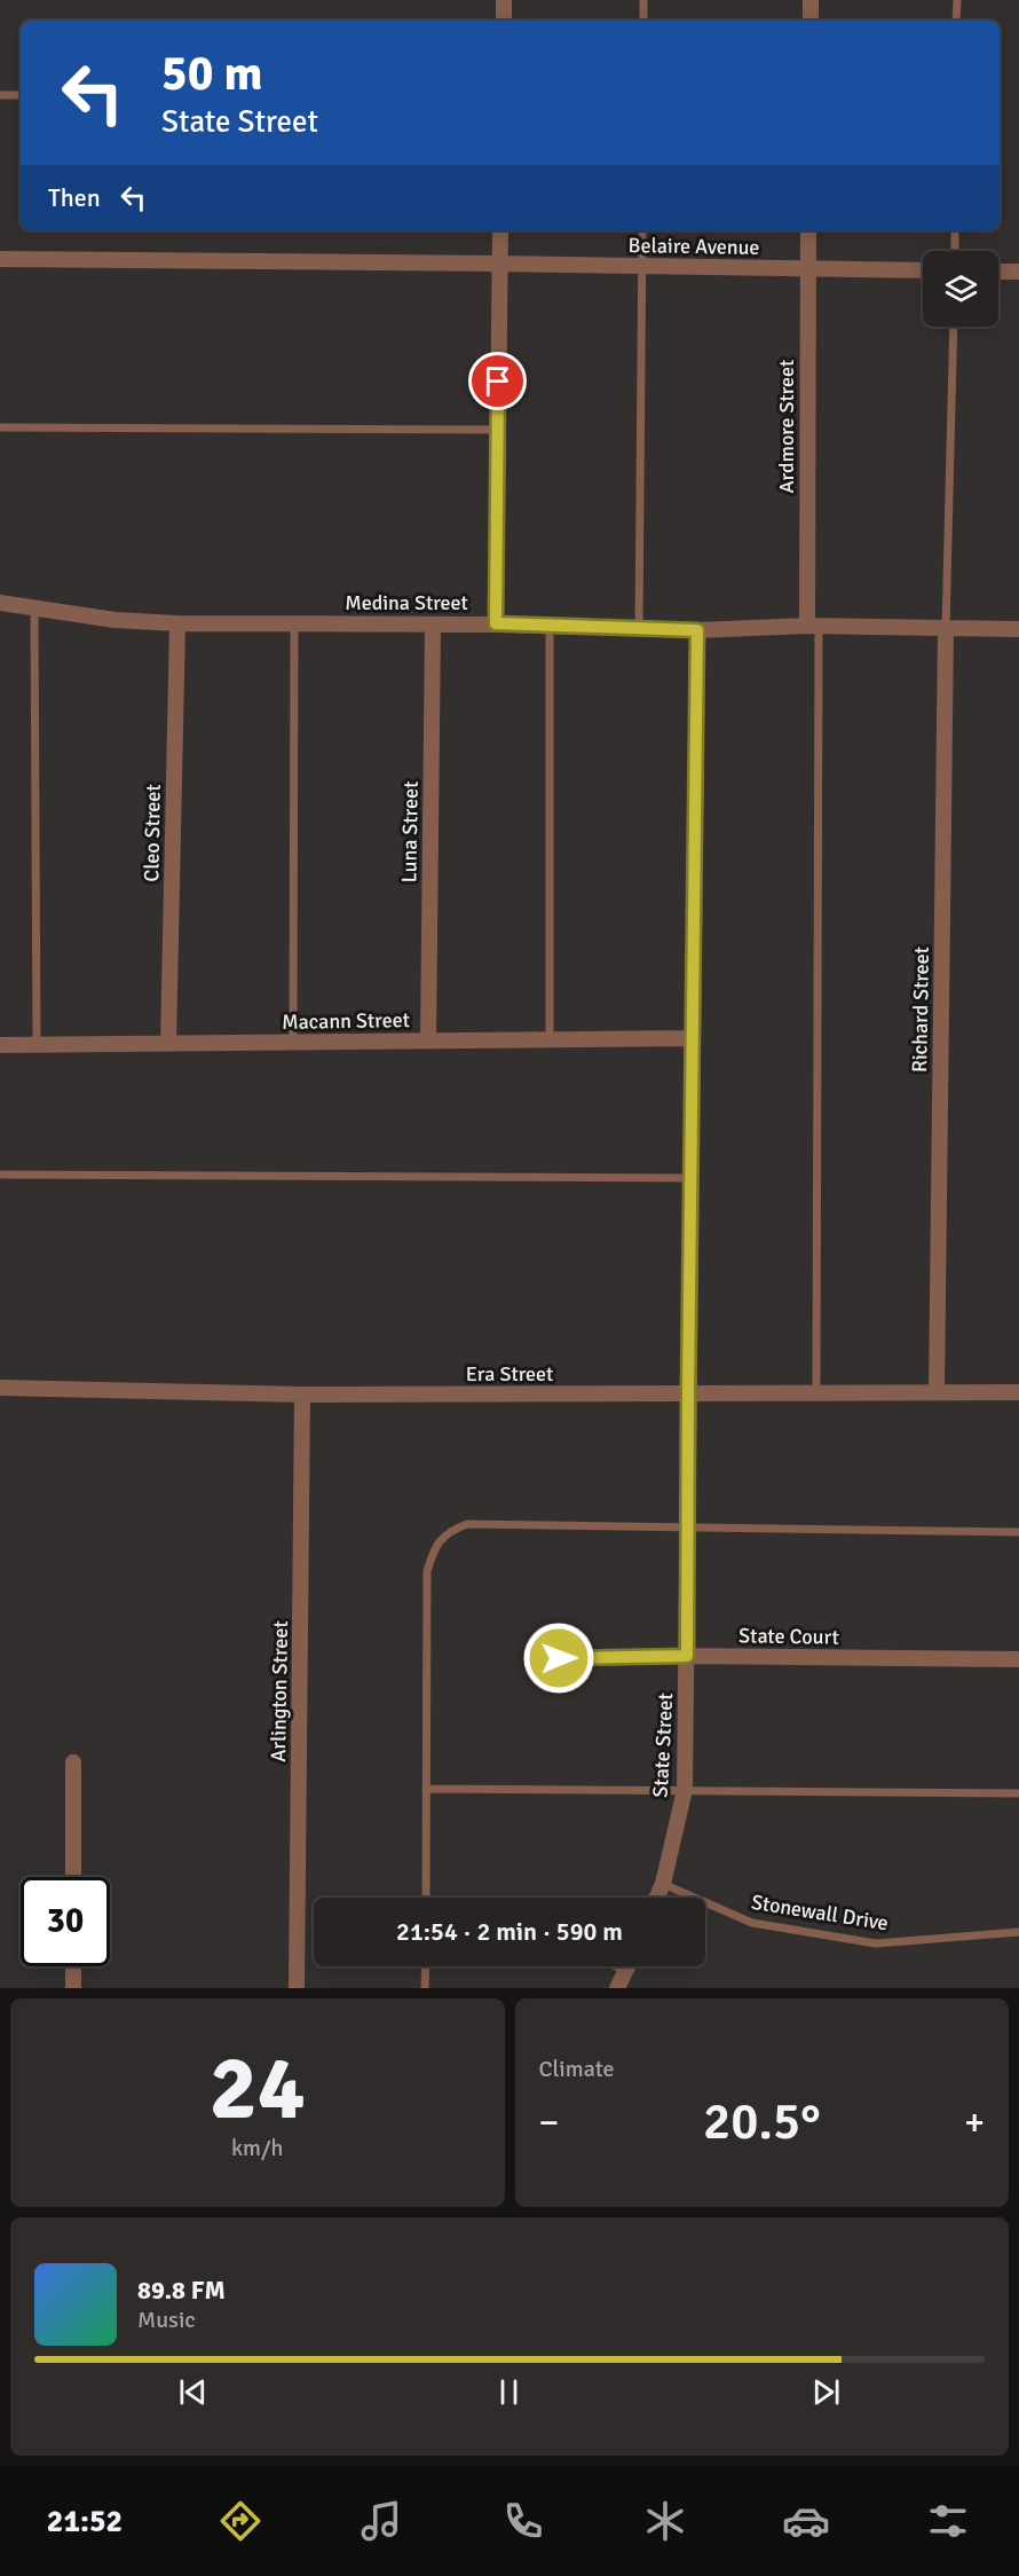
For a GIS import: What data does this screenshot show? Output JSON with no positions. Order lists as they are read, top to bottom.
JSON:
{
  "streets": {
    "street": [
      "Belaire Avenue",
      "Ardmore Street",
      "Medina Street",
      "Luna Street",
      "Cleo Street",
      "Richard Street",
      "Macann Street",
      "Era Street",
      "State Court",
      "Arlington Street",
      "State Street"
    ],
    "lane": ["Stonewall Drive"]
  },
  "crossings": [
    ["Belaire Avenue", "Ardmore Street"],
    ["Ardmore Street", "Medina Street"],
    ["Medina Street", "Luna Street"],
    ["Medina Street", "Cleo Street"],
    ["Medina Street", "Richard Street"],
    ["Medina Street", "State Street"],
    ["Luna Street", "Macann Street"],
    ["Cleo Street", "Macann Street"],
    ["Richard Street", "Era Street"],
    ["Macann Street", "State Street"],
    ["Era Street", "Arlington Street"],
    ["Era Street", "State Street"],
    ["State Court", "State Street"],
    ["State Street", "Stonewall Drive"]
  ],
  "page": {
    "turn": ["50 m", "State Street"],
    "then": "Then",
    "limit": "30",
    "trip": "21:54 · 2 min · 590 m",
    "tile": [
      ["24", "km/h"],
      "Climate"
    ],
    "heat": ["−", "20.5°", "+"],
    "song": ["89.8 FM", "Music"],
    "tabs": "21:52"
  }
}
